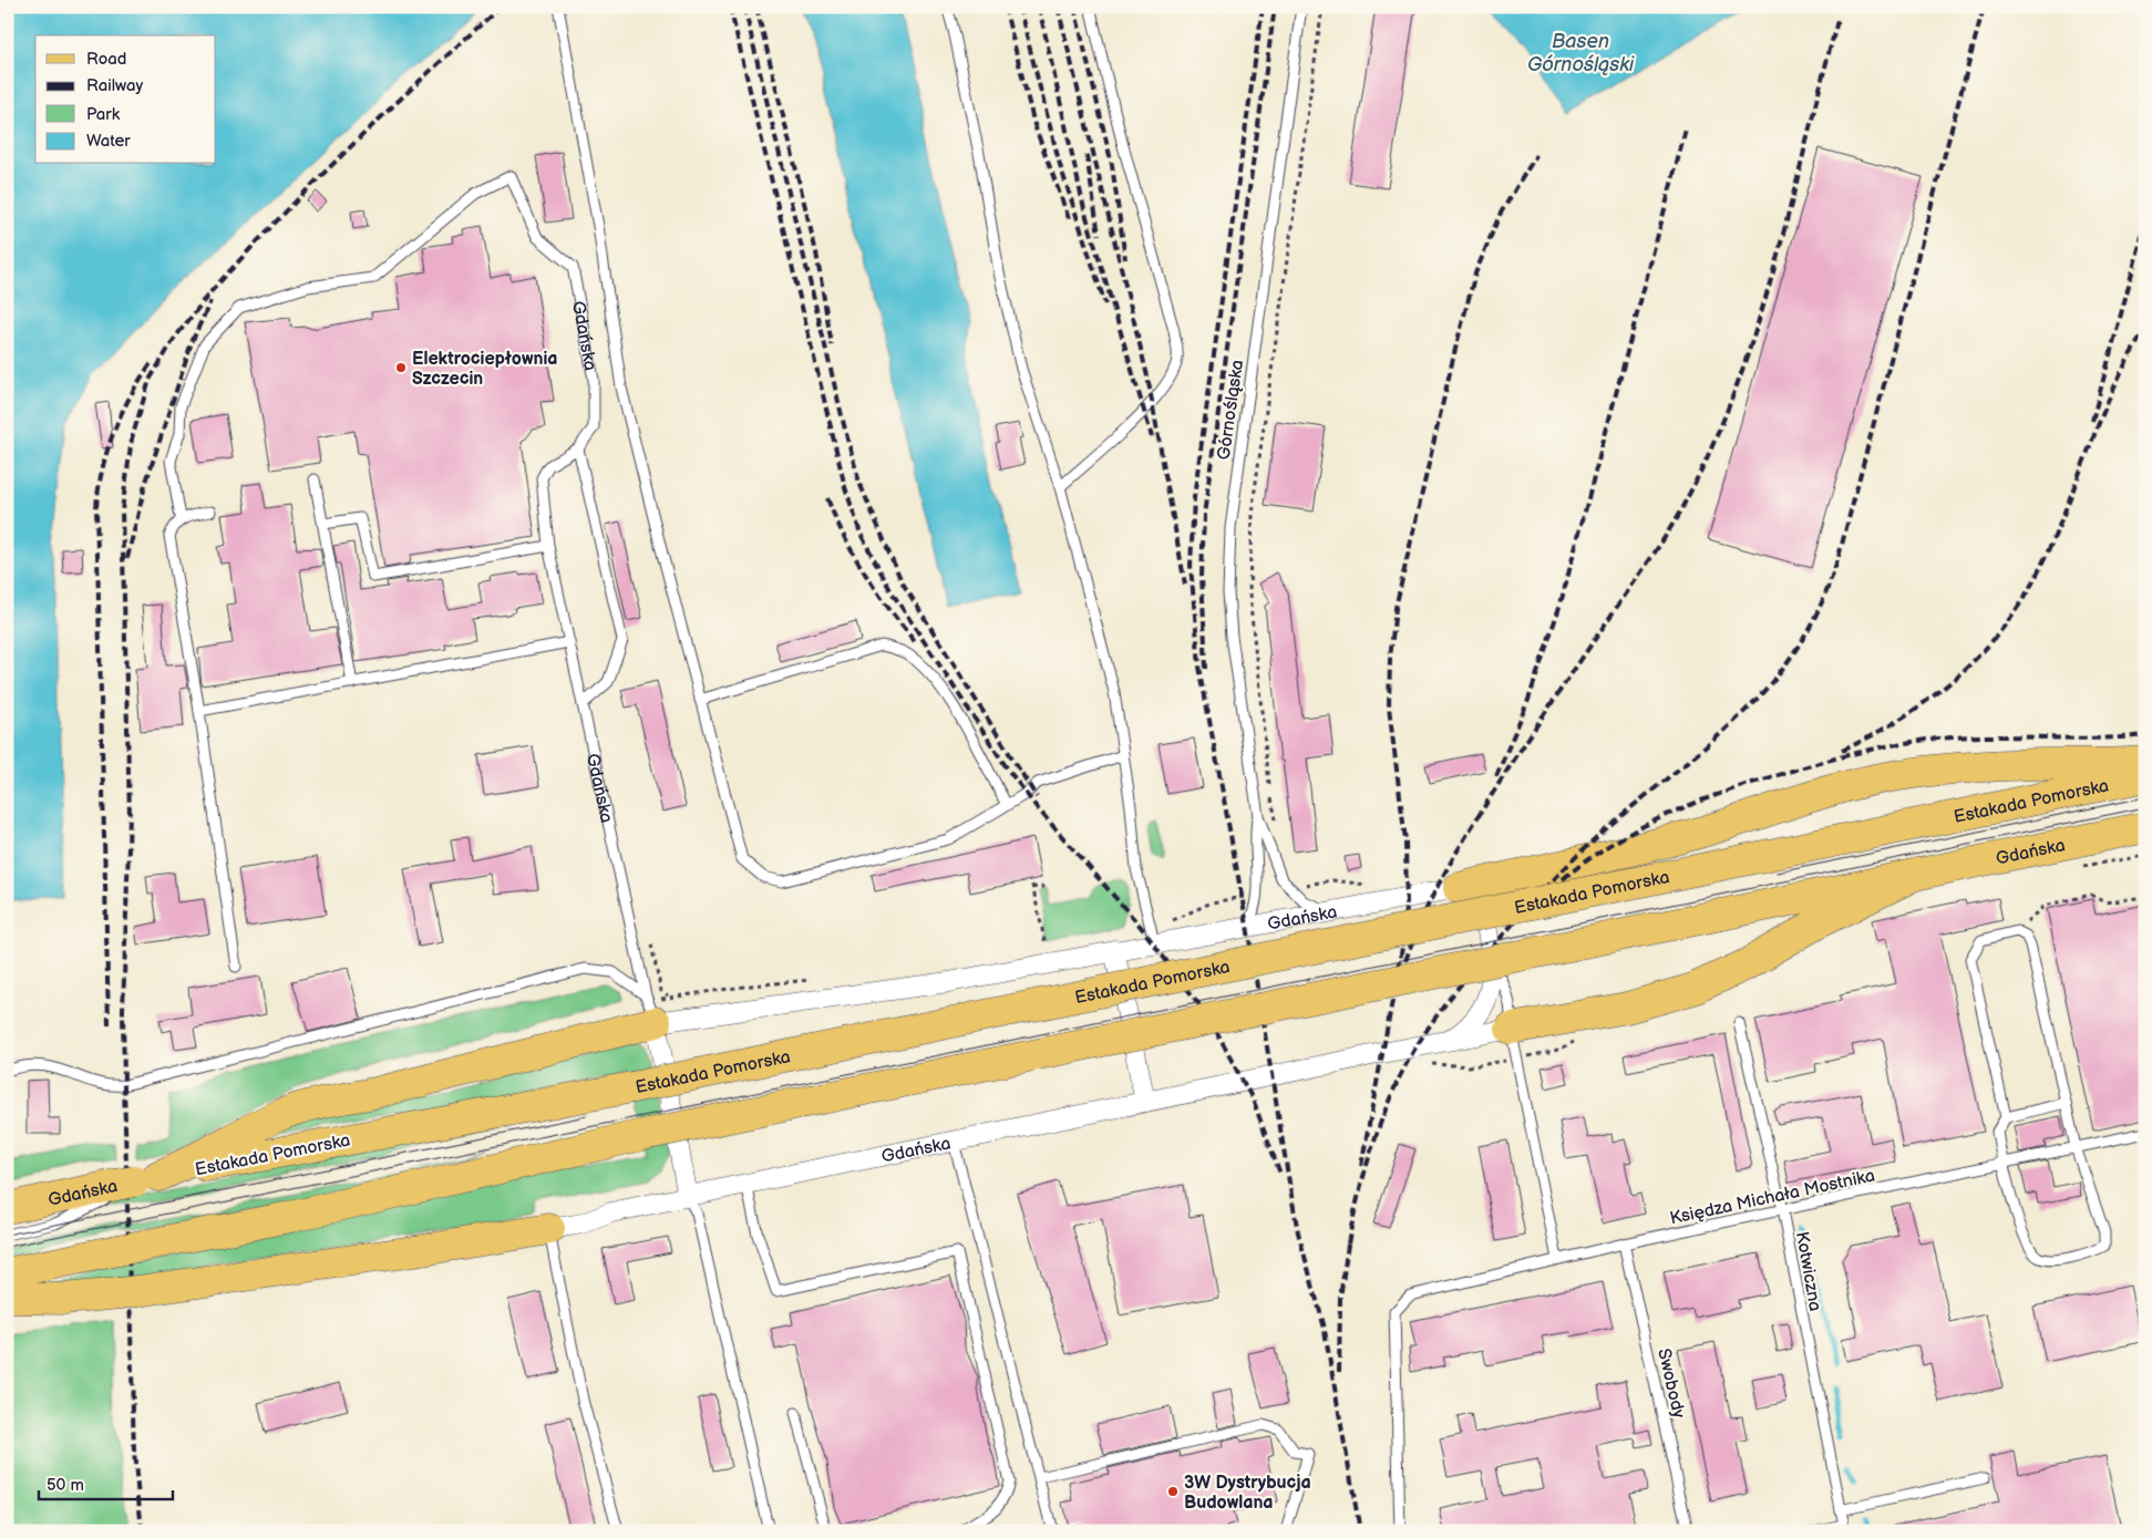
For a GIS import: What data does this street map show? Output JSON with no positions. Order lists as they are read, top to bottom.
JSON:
{
  "streets": {
    "main road": ["Gdańska", "Estakada Pomorska"],
    "lane": [
      "Górnośląska",
      "Księdza Michała Mostnika",
      "Kotwiczna",
      "Swobody"
    ]
  },
  "crossings": [
    ["Gdańska", "Górnośląska"],
    ["Gdańska", "Estakada Pomorska"],
    ["Księdza Michała Mostnika", "Kotwiczna"],
    ["Księdza Michała Mostnika", "Swobody"]
  ],
  "water": ["Basen Górnośląski"],
  "places": ["Elektrociepłownia Szczecin", "3W Dystrybucja Budowlana"],
  "legend": [
    "Road",
    "Railway",
    "Park",
    "Water"
  ],
  "scale_bar": "50 m"
}
